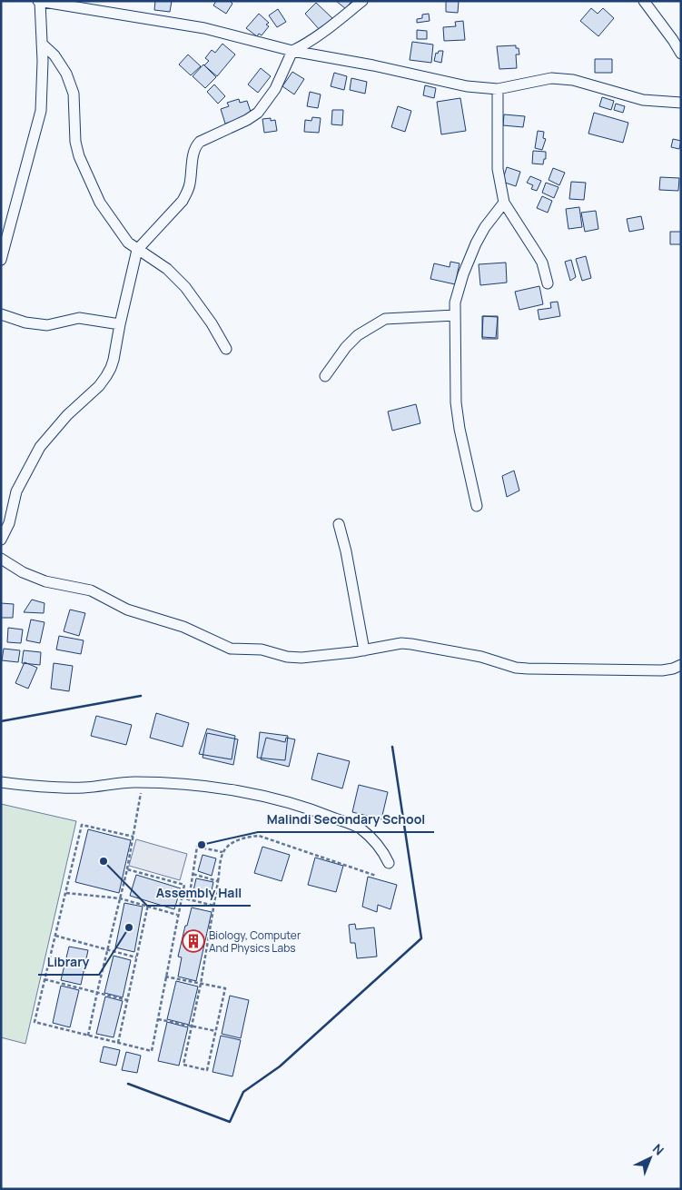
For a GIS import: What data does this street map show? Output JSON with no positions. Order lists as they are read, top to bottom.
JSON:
{
  "places": {
    "other": ["Malindi Secondary School", "Assembly Hall", "Library"],
    "building": ["Biology, Computer And Physics Labs"]
  },
  "north": "top right"
}
